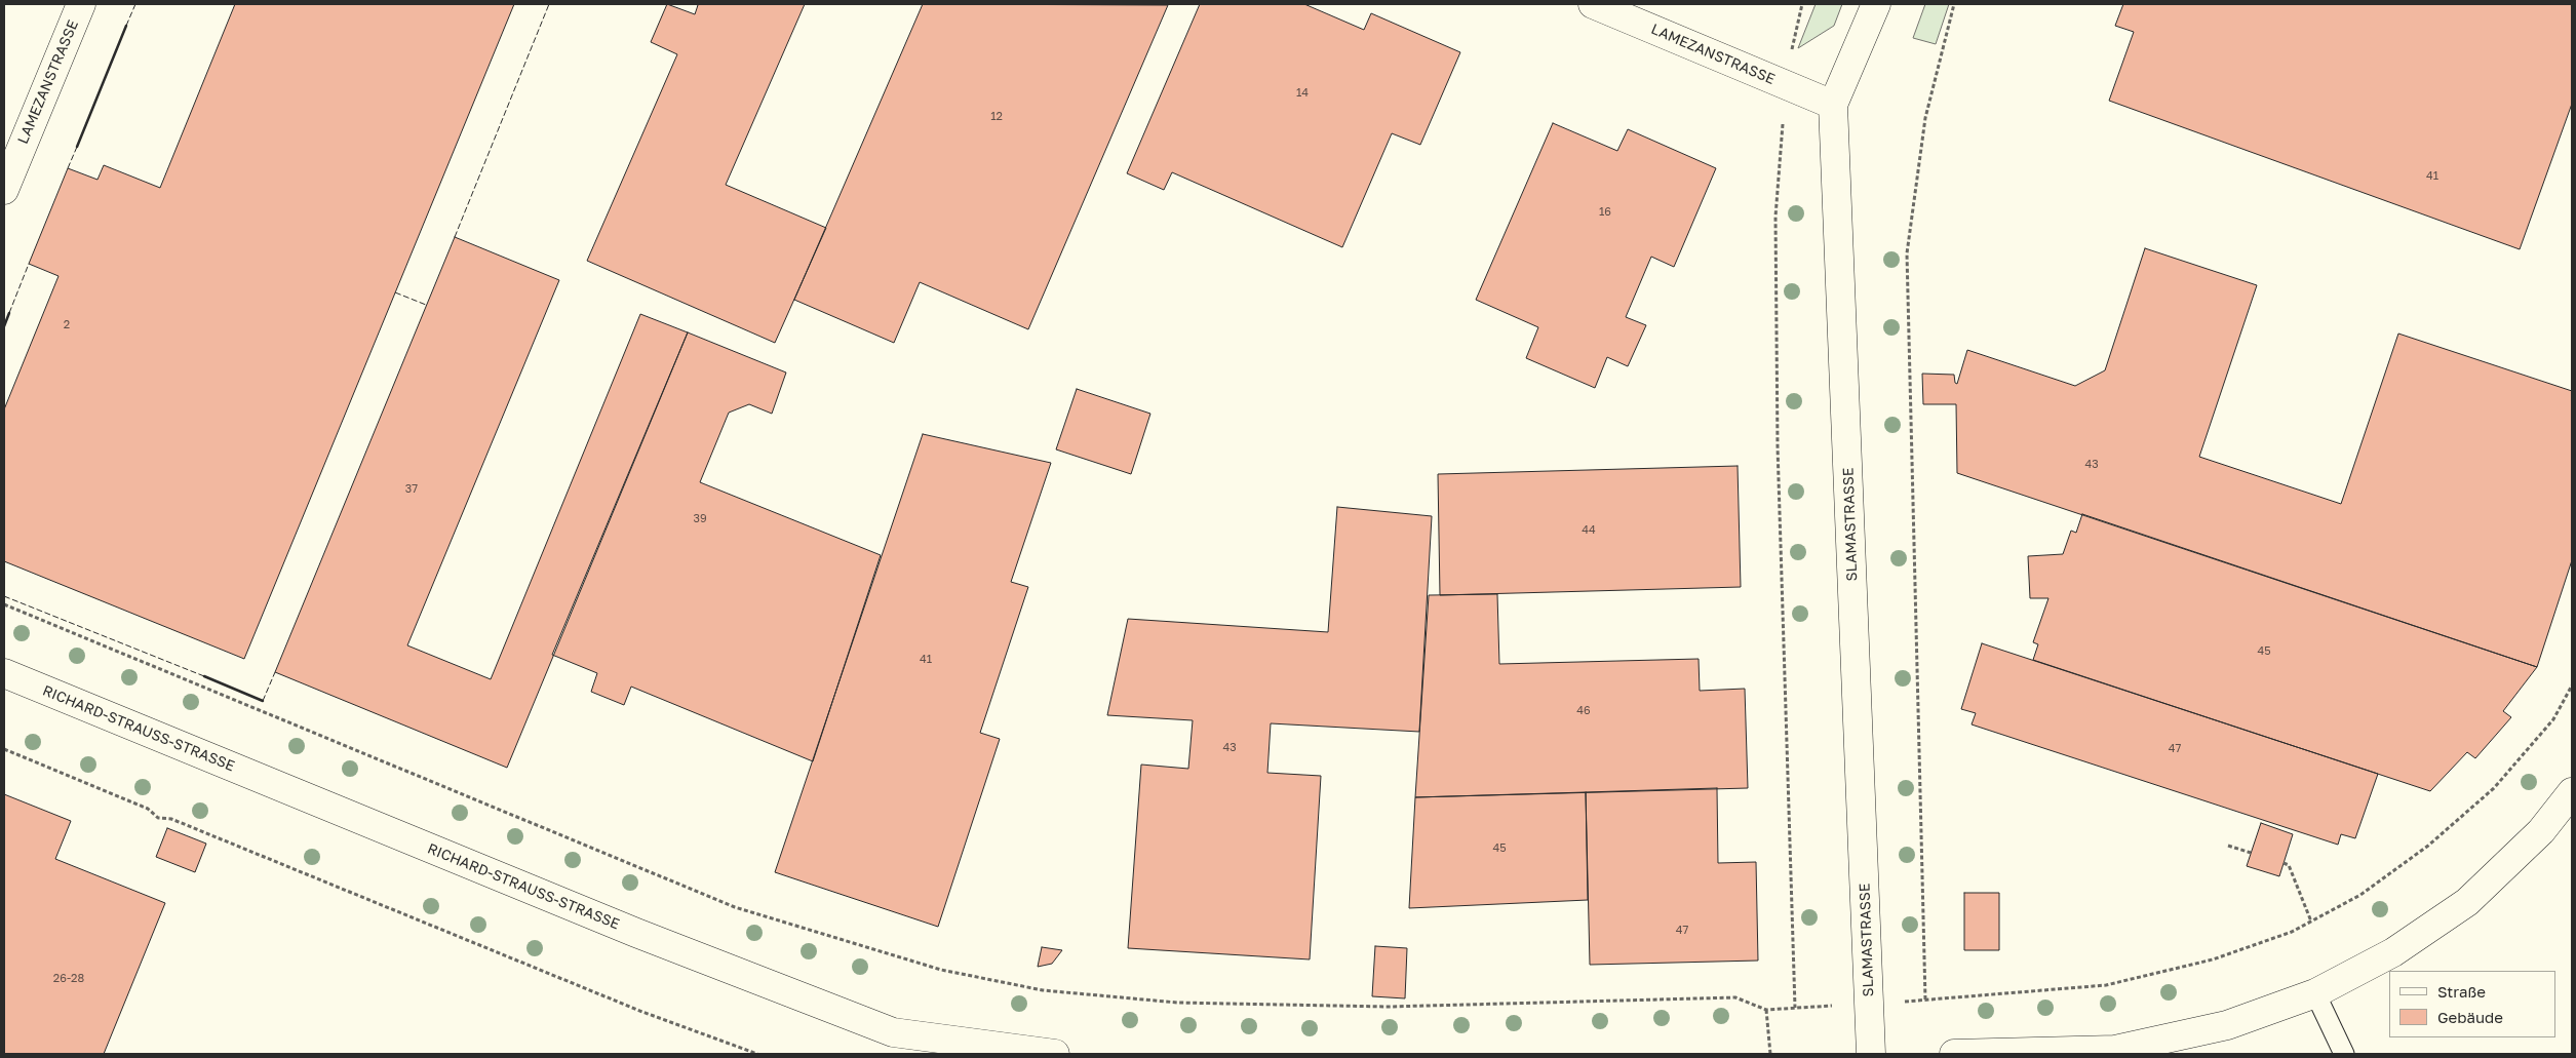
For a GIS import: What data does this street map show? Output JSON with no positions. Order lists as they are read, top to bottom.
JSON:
{
  "streets": {
    "main road": ["LAMEZANSTRASSE", "SLAMASTRASSE", "RICHARD-STRAUSS-STRASSE"]
  },
  "crossings": [
    ["LAMEZANSTRASSE", "SLAMASTRASSE"]
  ],
  "house_numbers": [
    "14",
    "12",
    "41",
    "16",
    "2",
    "43",
    "37",
    "39",
    "44",
    "45",
    "41",
    "46",
    "43",
    "47",
    "45",
    "47",
    "26-28"
  ],
  "legend": ["Straße", "Gebäude"]
}
